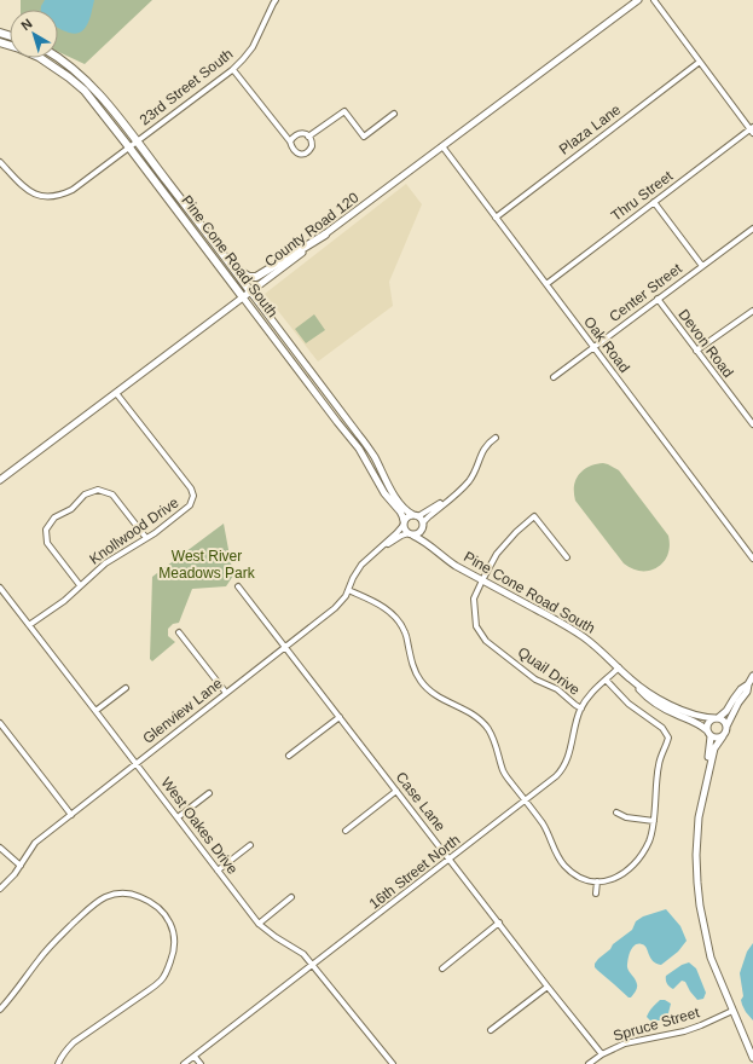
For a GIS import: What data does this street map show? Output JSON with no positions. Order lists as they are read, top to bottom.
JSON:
{
  "streets": {
    "main road": ["Pine Cone Road South"],
    "street": [
      "23rd Street South",
      "Plaza Lane",
      "Thru Street",
      "County Road 120",
      "Center Street",
      "Devon Road",
      "Oak Road",
      "Knollwood Drive",
      "Quail Drive",
      "Glenview Lane",
      "Case Lane",
      "West Oakes Drive",
      "16th Street North",
      "Spruce Street"
    ]
  },
  "crossings": [
    ["23rd Street South", "Pine Cone Road South"],
    ["Plaza Lane", "Oak Road"],
    ["Thru Street", "Oak Road"],
    ["County Road 120", "Pine Cone Road South"],
    ["County Road 120", "Oak Road"],
    ["County Road 120", "Knollwood Drive"],
    ["Pine Cone Road South", "Quail Drive"],
    ["Pine Cone Road South", "Glenview Lane"],
    ["Pine Cone Road South", "16th Street North"],
    ["Center Street", "Devon Road"],
    ["Center Street", "Oak Road"],
    ["Knollwood Drive", "West Oakes Drive"],
    ["Quail Drive", "16th Street North"],
    ["Glenview Lane", "Case Lane"],
    ["Glenview Lane", "West Oakes Drive"],
    ["Case Lane", "16th Street North"],
    ["Case Lane", "Spruce Street"],
    ["West Oakes Drive", "16th Street North"]
  ],
  "parks": ["West River Meadows Park"],
  "north": "top left"
}
